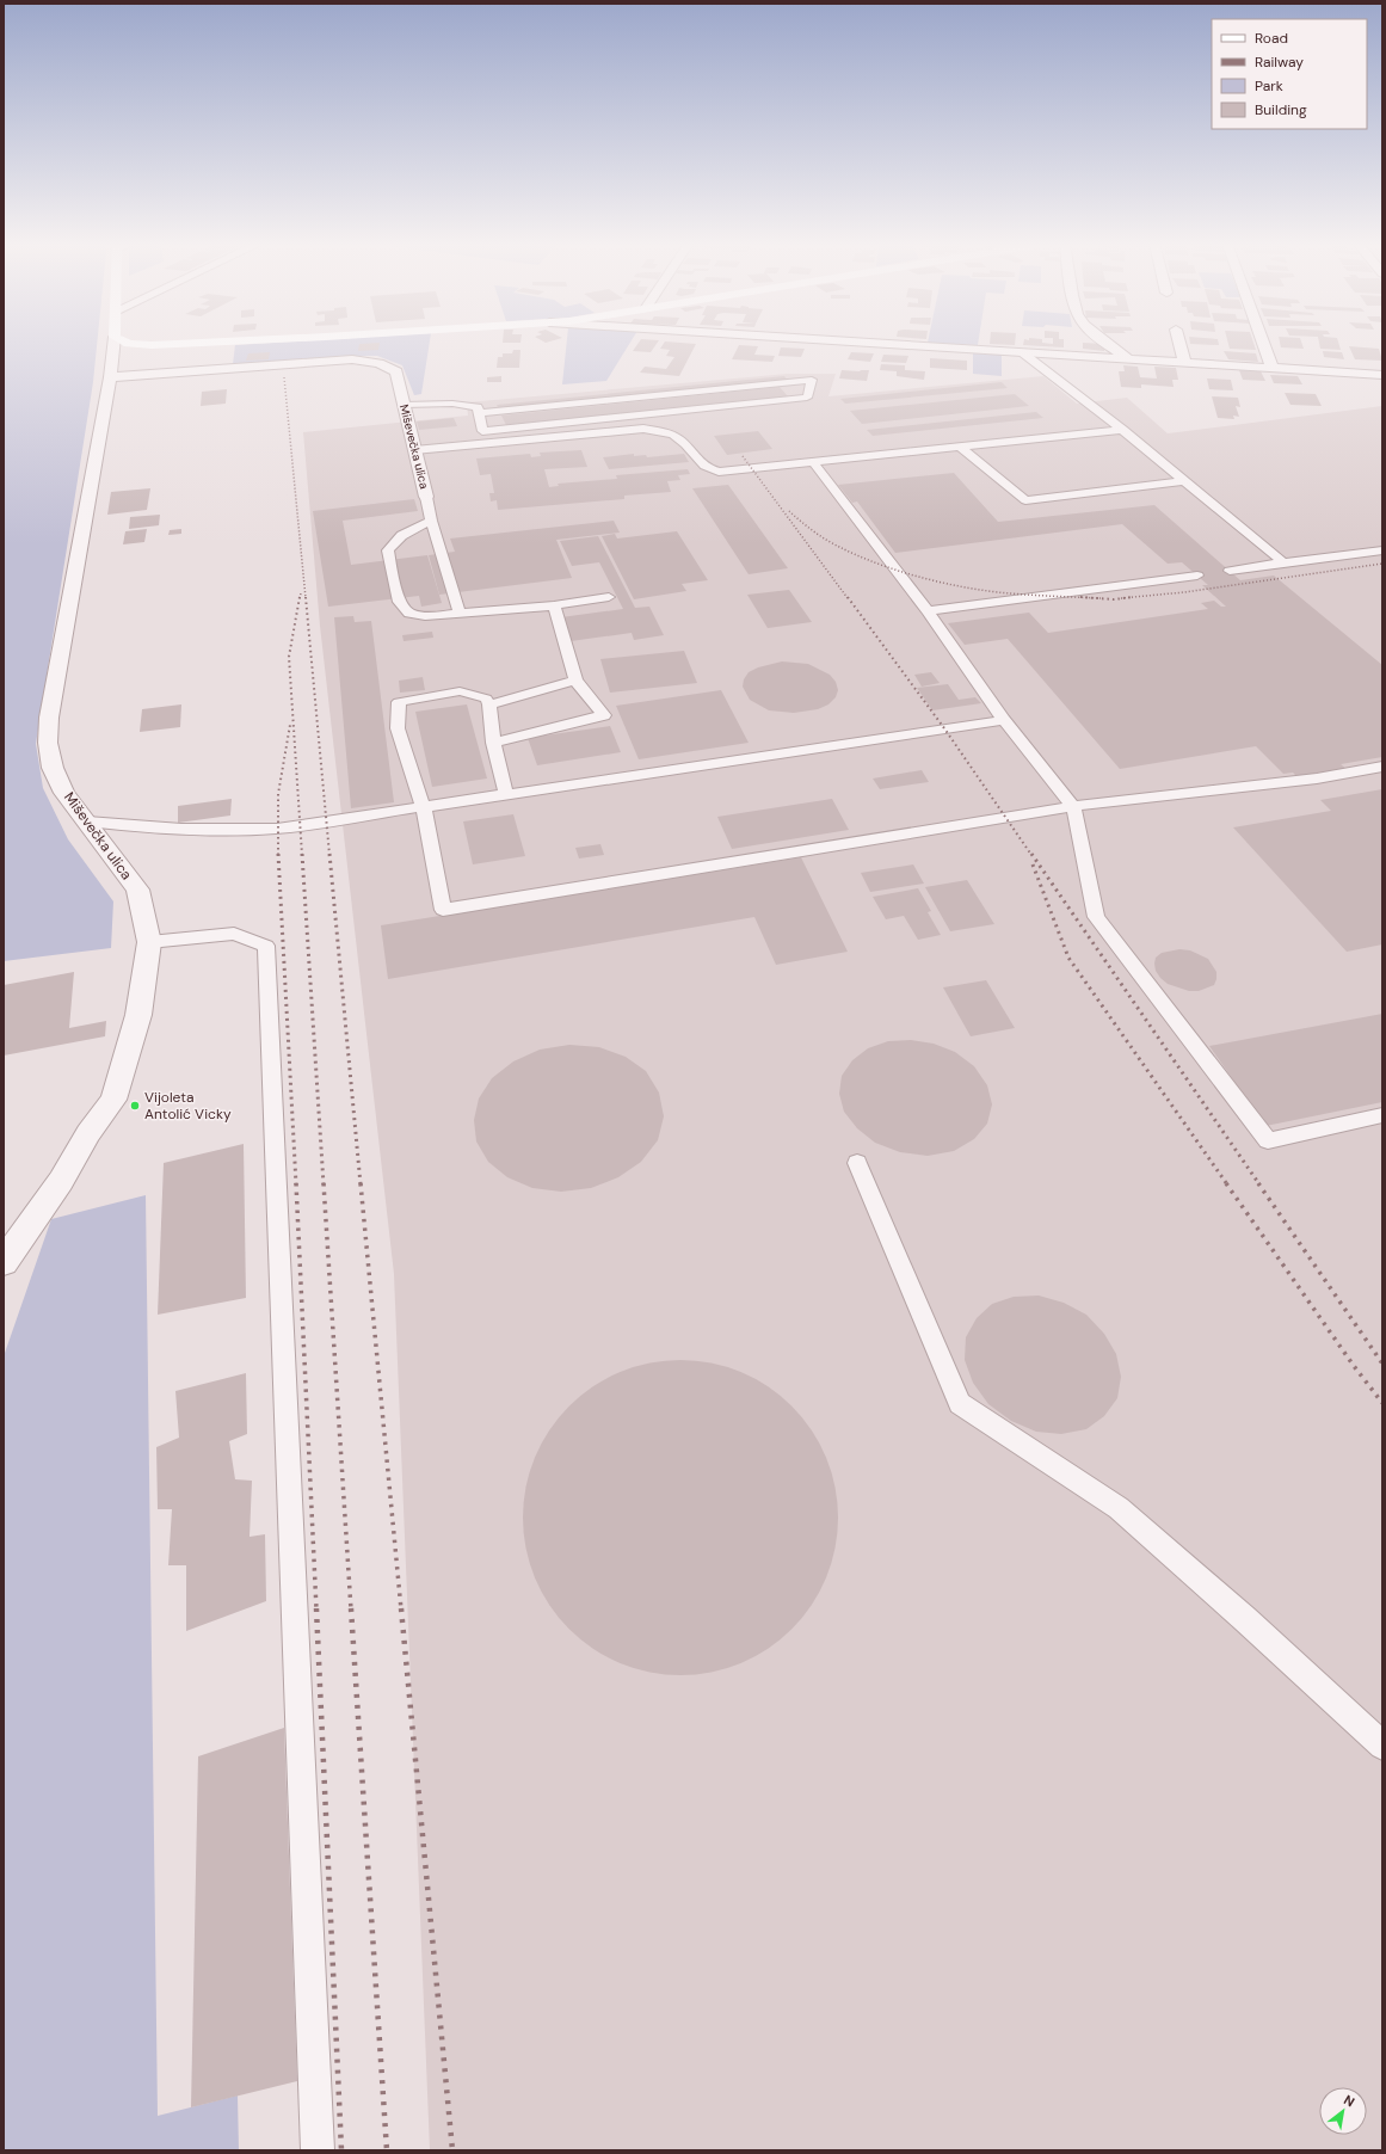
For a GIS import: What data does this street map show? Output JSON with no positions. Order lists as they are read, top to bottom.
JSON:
{
  "streets": {
    "street": ["Miševečka ulica"]
  },
  "places": ["Vijoleta Antolić Vicky"],
  "legend": [
    "Road",
    "Railway",
    "Park",
    "Building"
  ],
  "north": "top right"
}
